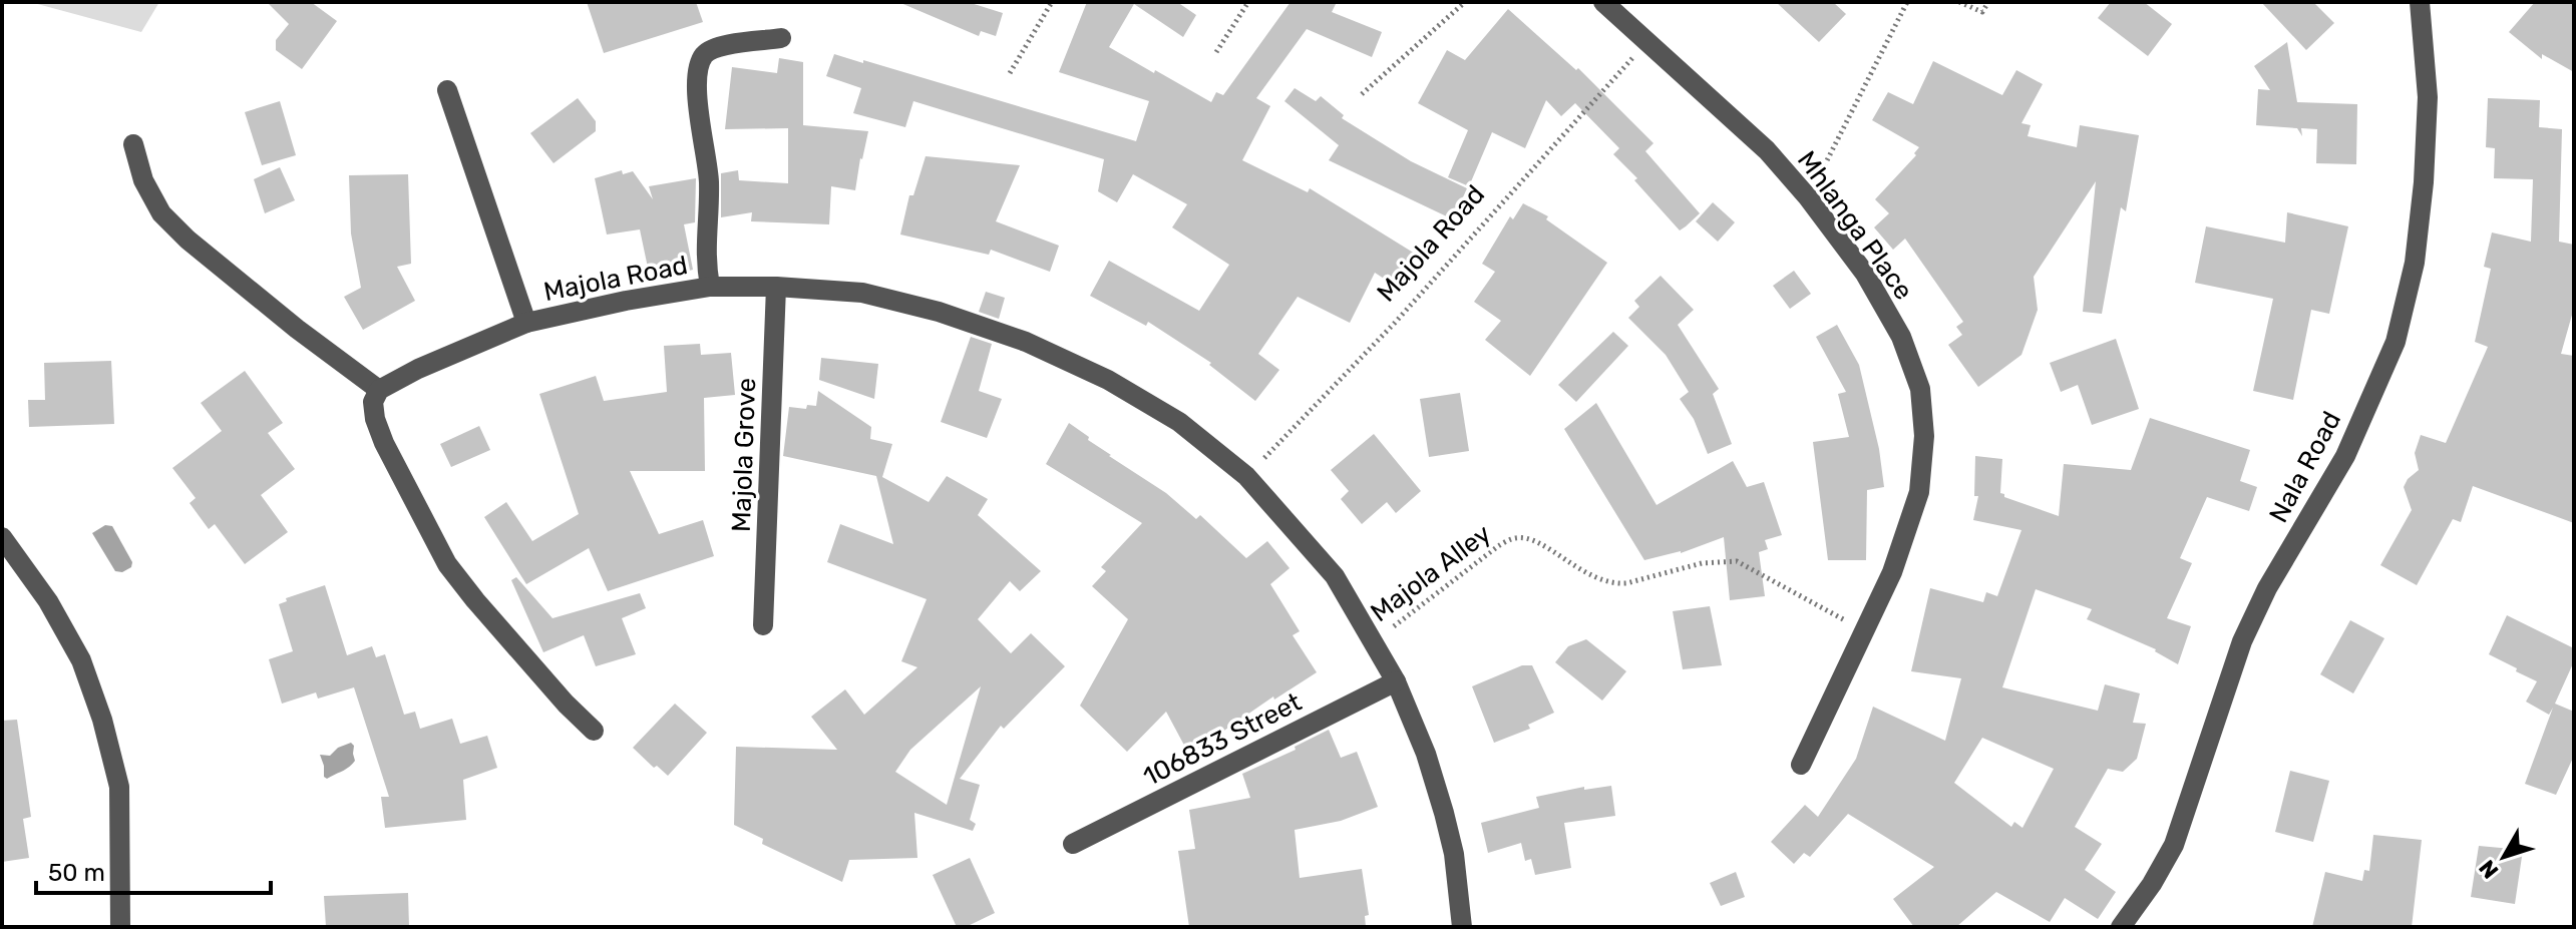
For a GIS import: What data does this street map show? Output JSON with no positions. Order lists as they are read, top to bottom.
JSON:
{
  "streets": {
    "street": [
      "Mhlanga Place",
      "Majola Road",
      "Majola Grove",
      "Nala Road",
      "106833 Street"
    ],
    "path": ["Majola Alley"]
  },
  "crossings": [
    ["Mhlanga Place", "Majola Road"],
    ["Mhlanga Place", "Majola Alley"],
    ["Majola Road", "Majola Grove"],
    ["Majola Road", "Majola Alley"],
    ["Majola Road", "106833 Street"]
  ],
  "scale_bar": "50 m",
  "north": "bottom left"
}
